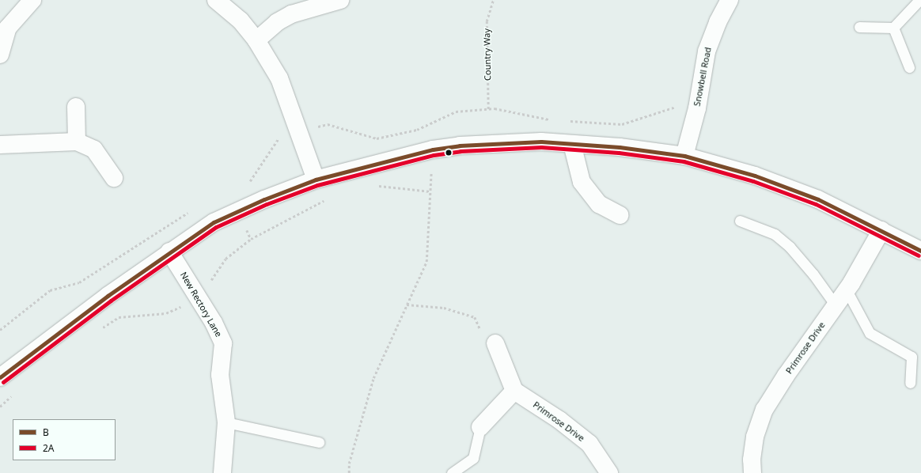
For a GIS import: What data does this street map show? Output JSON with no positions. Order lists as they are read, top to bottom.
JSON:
{
  "streets": {
    "street": ["Snowbell Road", "New Rectory Lane", "Primrose Drive"],
    "path": ["Country Way"]
  },
  "lines": ["transit line B", "transit line 2A"],
  "legend": ["B", "2A"]
}
